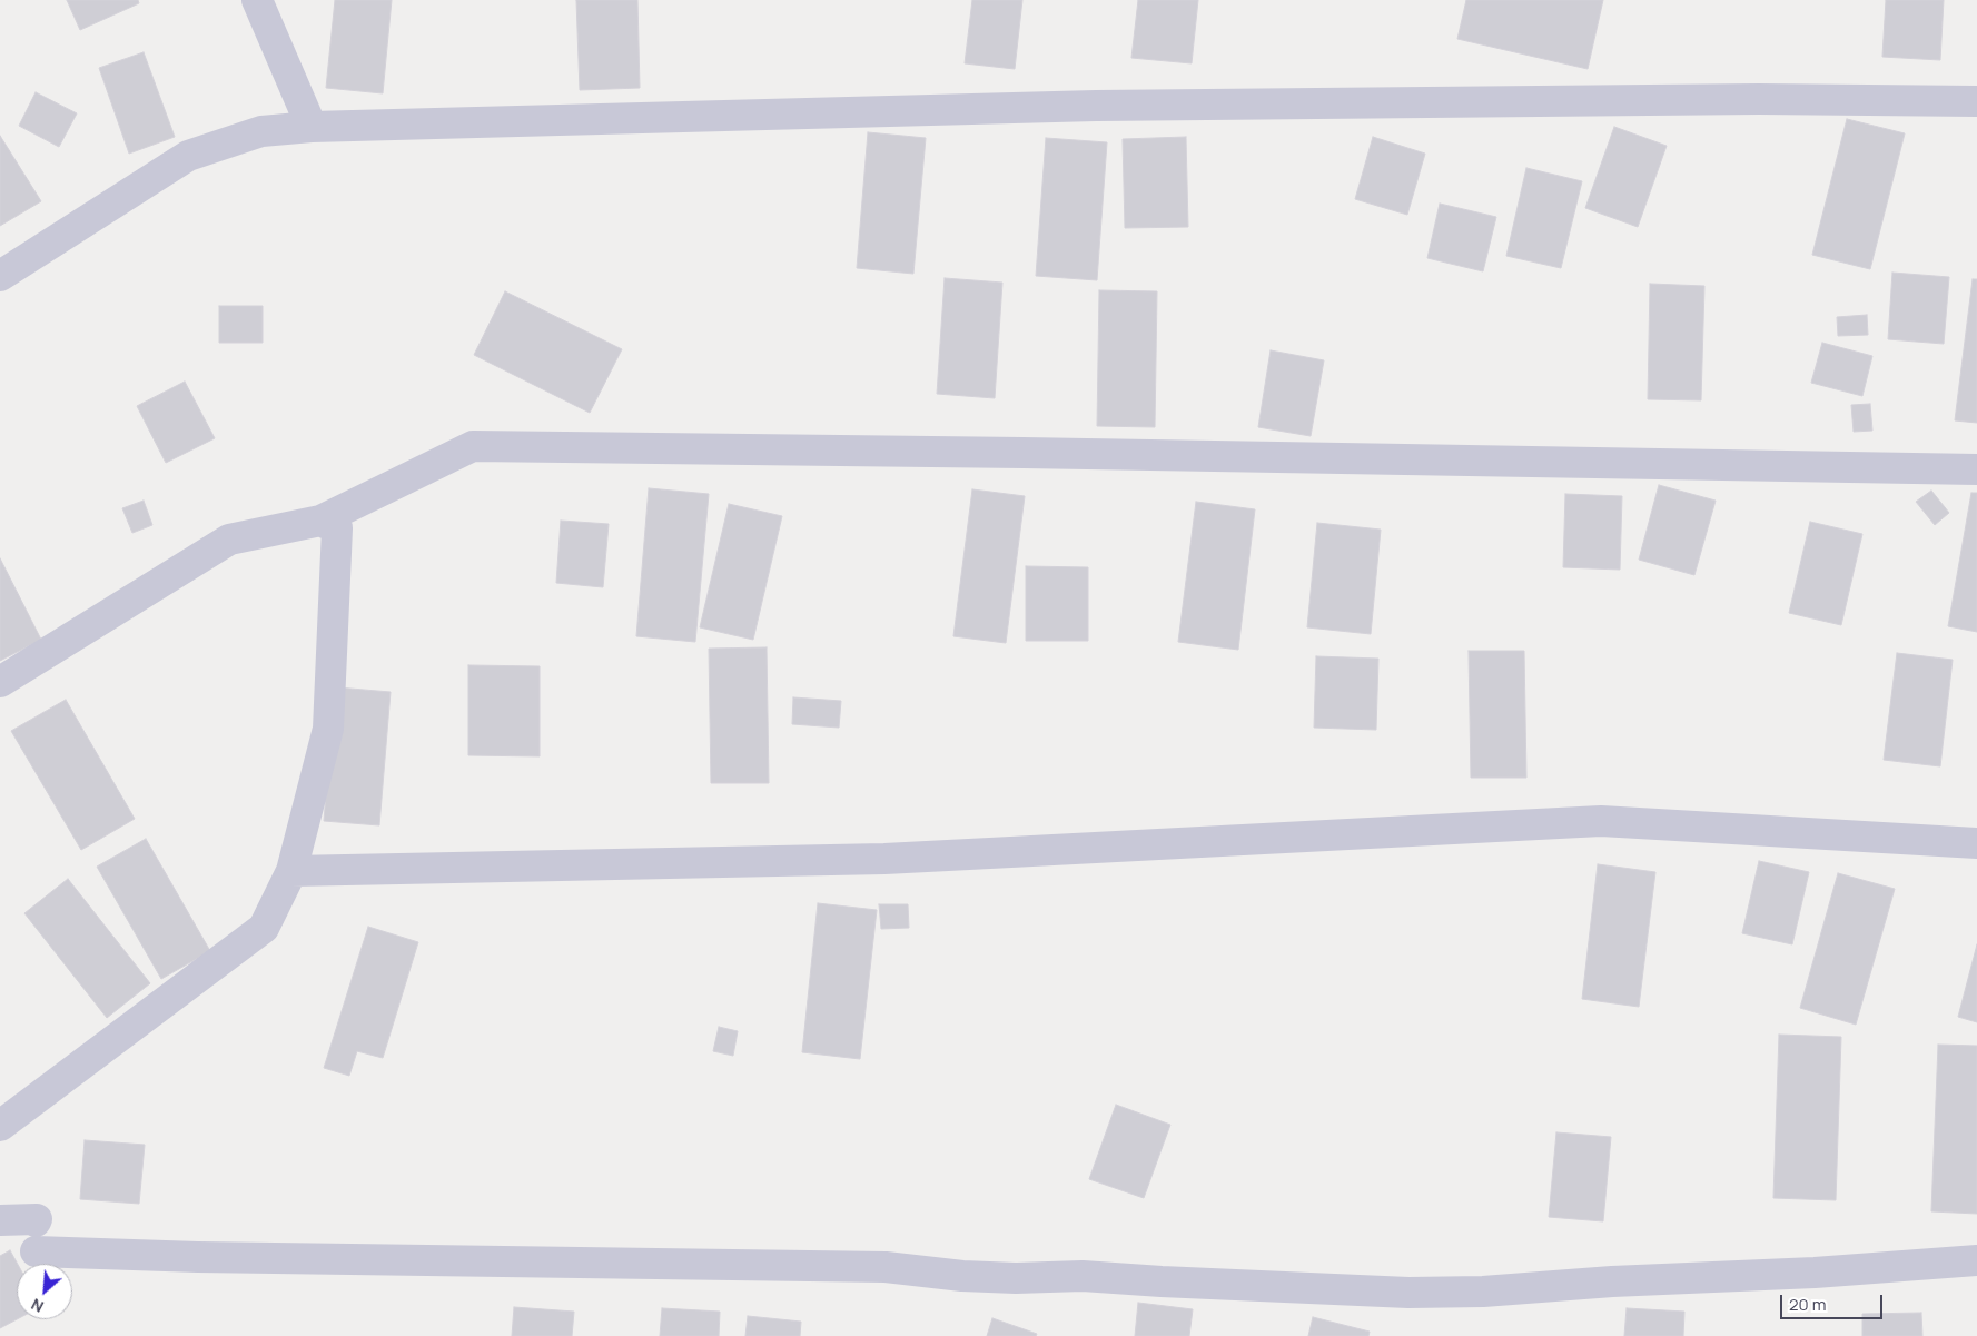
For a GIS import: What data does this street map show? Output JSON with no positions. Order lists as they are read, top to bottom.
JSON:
{
  "scale_bar": "20 m",
  "north": "bottom left"
}
